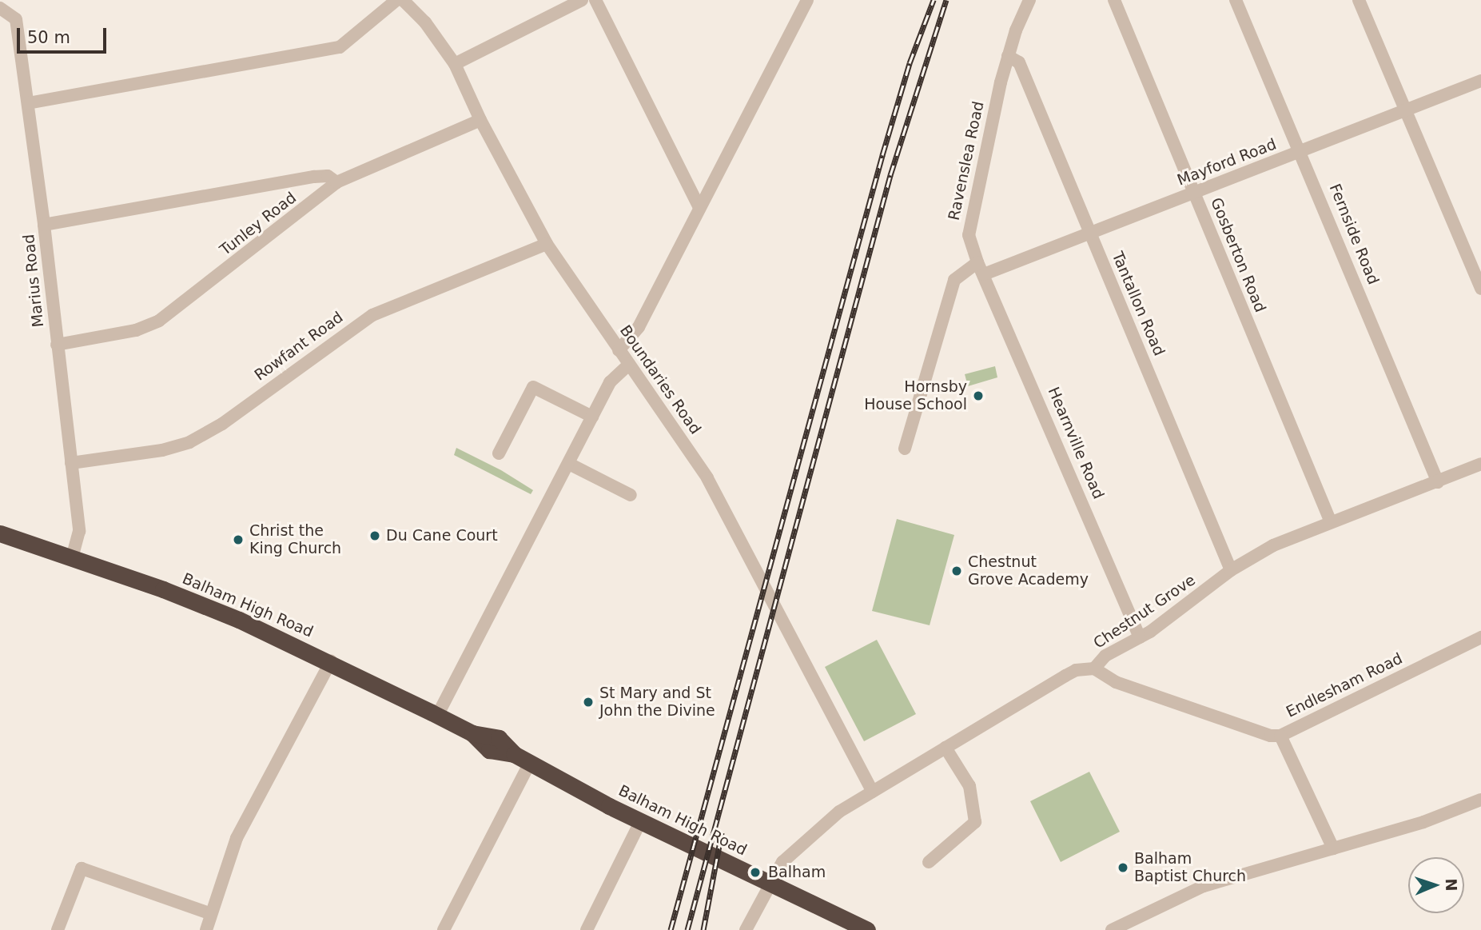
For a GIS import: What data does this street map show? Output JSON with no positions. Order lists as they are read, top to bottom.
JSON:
{
  "streets": {
    "highway": ["Balham High Road"],
    "street": [
      "Ravenslea Road",
      "Mayford Road",
      "Tunley Road",
      "Fernside Road",
      "Gosberton Road",
      "Marius Road",
      "Tantallon Road",
      "Rowfant Road",
      "Boundaries Road",
      "Hearnville Road",
      "Chestnut Grove",
      "Endlesham Road"
    ]
  },
  "crossings": [
    ["Ravenslea Road", "Mayford Road"],
    ["Ravenslea Road", "Tantallon Road"],
    ["Ravenslea Road", "Hearnville Road"],
    ["Mayford Road", "Fernside Road"],
    ["Mayford Road", "Gosberton Road"],
    ["Mayford Road", "Tantallon Road"],
    ["Mayford Road", "Hearnville Road"],
    ["Tunley Road", "Marius Road"],
    ["Tunley Road", "Boundaries Road"],
    ["Fernside Road", "Chestnut Grove"],
    ["Gosberton Road", "Chestnut Grove"],
    ["Marius Road", "Rowfant Road"],
    ["Marius Road", "Balham High Road"],
    ["Tantallon Road", "Chestnut Grove"],
    ["Rowfant Road", "Boundaries Road"],
    ["Boundaries Road", "Chestnut Grove"],
    ["Hearnville Road", "Chestnut Grove"],
    ["Balham High Road", "Chestnut Grove"],
    ["Chestnut Grove", "Endlesham Road"]
  ],
  "places": [
    "Hornsby House School",
    "Du Cane Court",
    "Christ the King Church",
    "Chestnut Grove Academy",
    "St Mary and St John the Divine",
    "Balham Baptist Church",
    "Balham"
  ],
  "scale_bar": "50 m",
  "north": "right"
}
